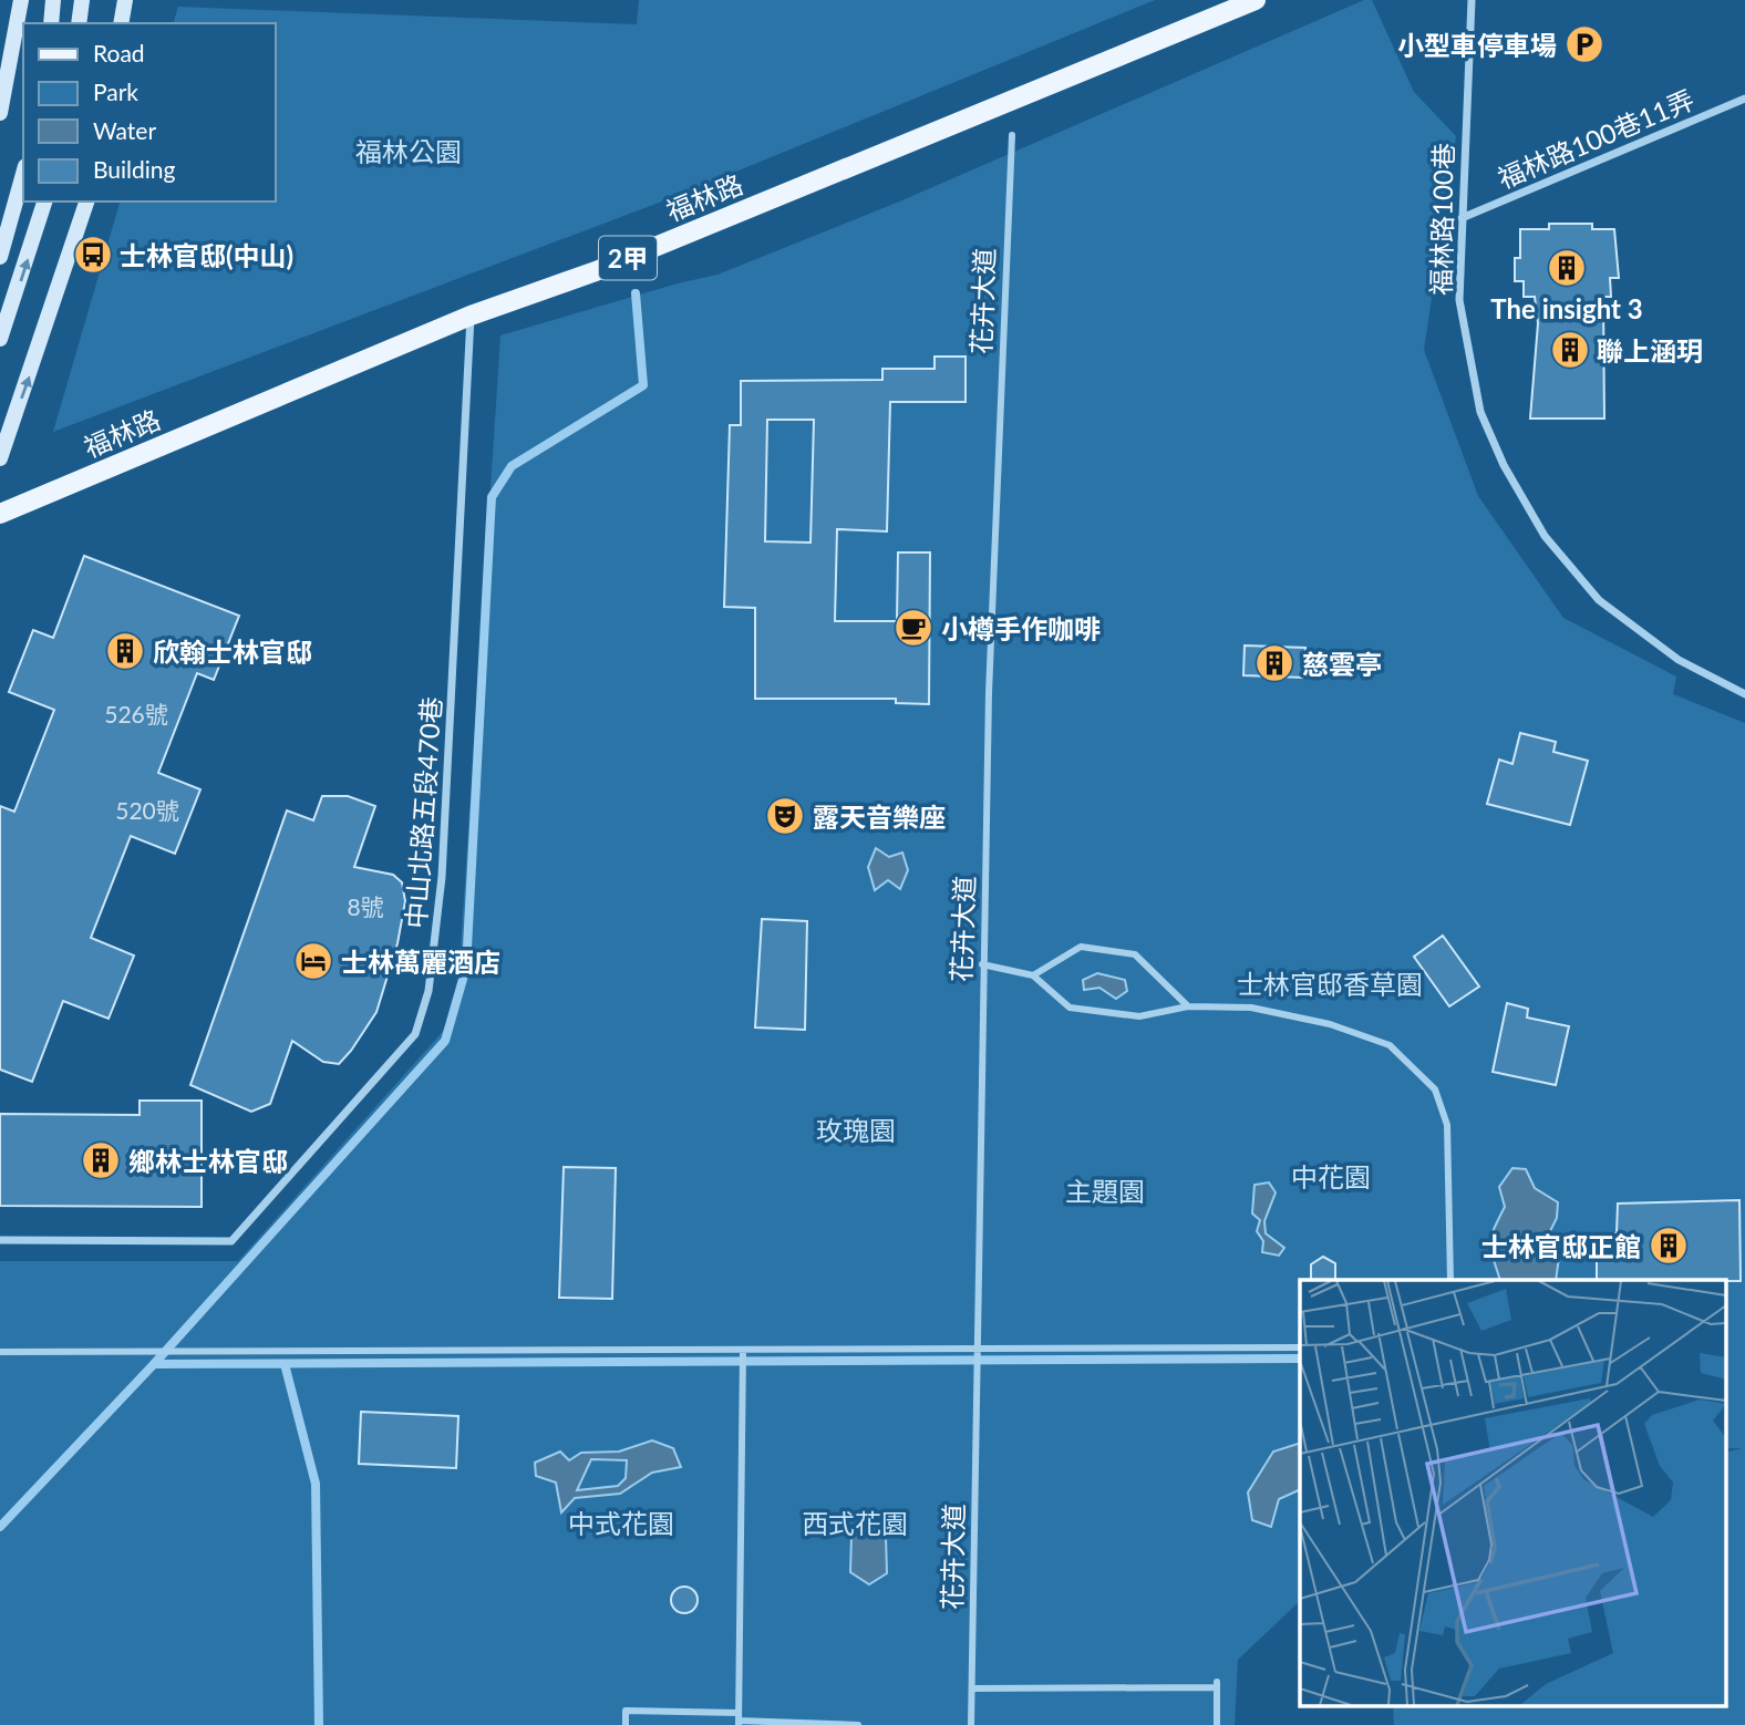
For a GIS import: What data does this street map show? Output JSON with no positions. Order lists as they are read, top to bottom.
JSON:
{
  "streets": {
    "main road": ["福林路", "2甲"],
    "street": [
      "福林路100巷11弄",
      "福林路100巷",
      "花卉大道",
      "中山北路五段470巷"
    ]
  },
  "crossings": [
    ["福林路100巷11弄", "福林路100巷"],
    ["福林路", "中山北路五段470巷"]
  ],
  "parks": [
    "福林公園",
    "士林官邸香草園",
    "玫瑰園",
    "中花園",
    "主題園",
    "中式花園",
    "西式花園"
  ],
  "places": {
    "parking": ["小型車停車場"],
    "bus stop": ["士林官邸(中山)"],
    "building": [
      "The insight 3",
      "聯上涵玥",
      "欣翰士林官邸",
      "慈雲亭",
      "鄉林士林官邸",
      "士林官邸正館"
    ],
    "cafe": ["小樽手作咖啡"],
    "theatre": ["露天音樂座"],
    "hotel": ["士林萬麗酒店"]
  },
  "house_numbers": ["526號", "520號", "8號"],
  "legend": [
    "Road",
    "Park",
    "Water",
    "Building"
  ]
}
